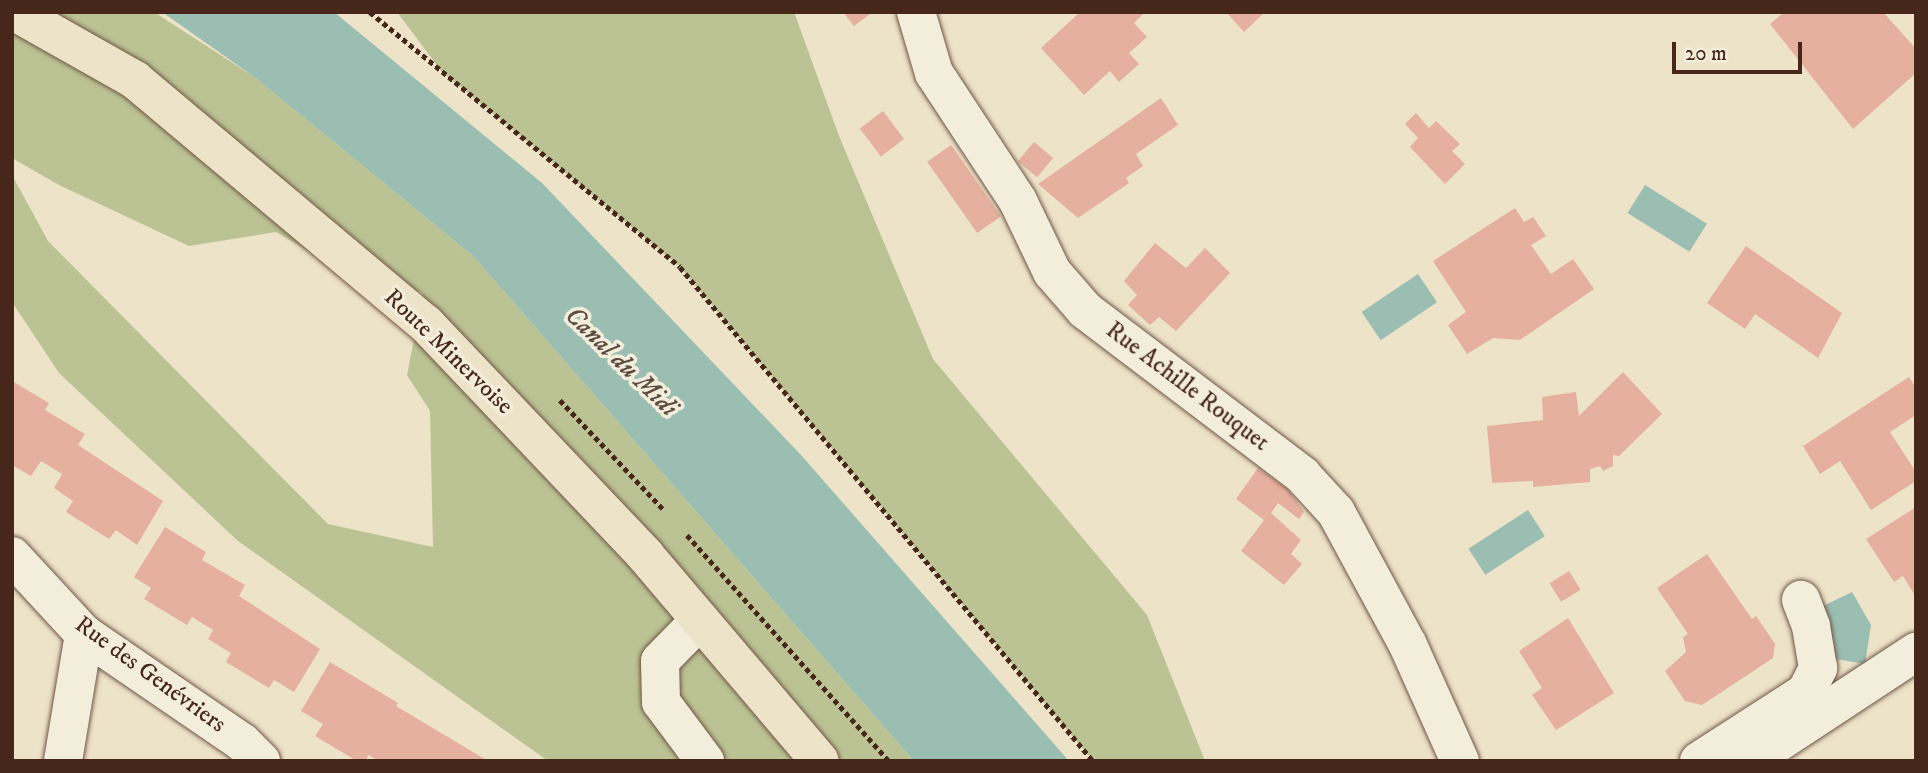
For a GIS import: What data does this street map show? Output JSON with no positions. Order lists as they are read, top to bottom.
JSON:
{
  "streets": {
    "main road": ["Route Minervoise"],
    "street": ["Rue Achille Rouquet", "Rue des Genévriers"]
  },
  "water": ["Canal du Midi"],
  "scale_bar": "20 m"
}
